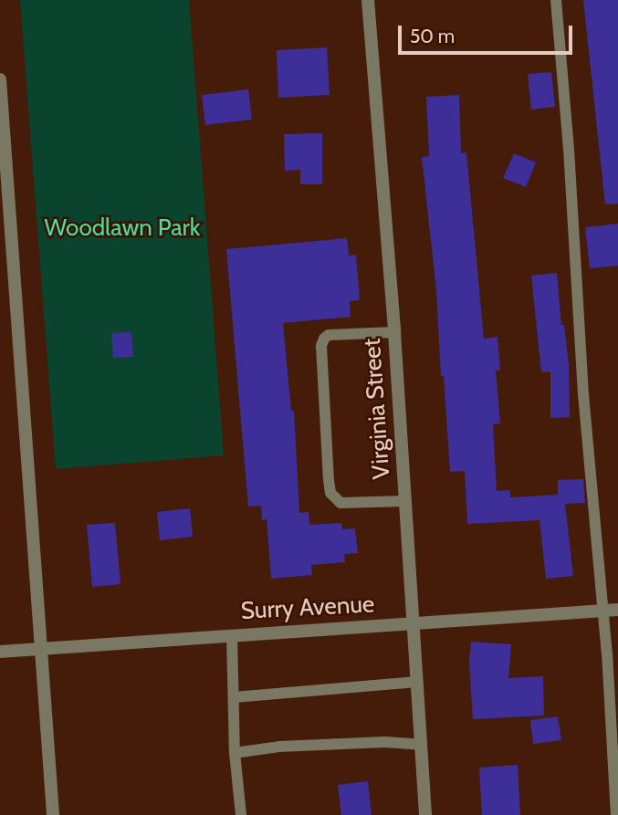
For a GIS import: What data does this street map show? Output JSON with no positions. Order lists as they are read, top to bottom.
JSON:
{
  "streets": {
    "street": ["Virginia Street", "Surry Avenue"]
  },
  "crossings": [
    ["Virginia Street", "Surry Avenue"]
  ],
  "parks": ["Woodlawn Park"],
  "scale_bar": "50 m"
}
